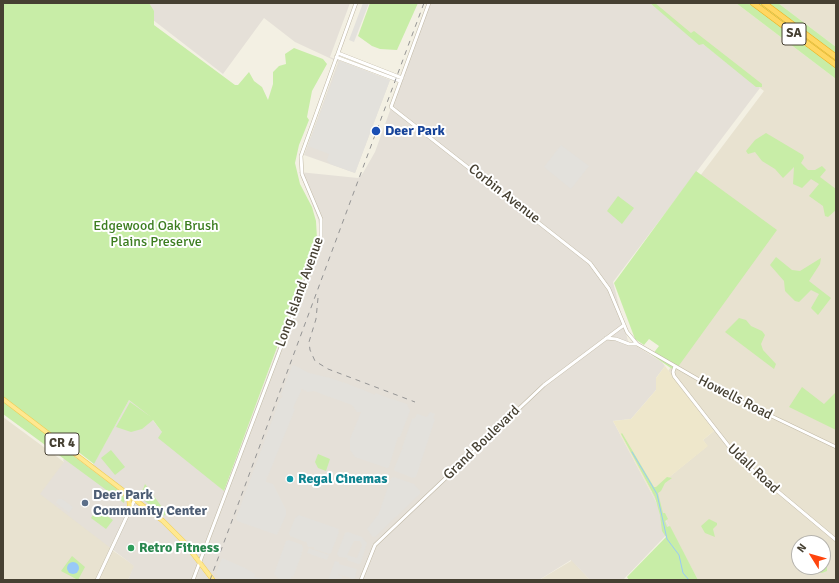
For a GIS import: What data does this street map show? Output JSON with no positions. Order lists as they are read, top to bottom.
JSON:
{
  "streets": {
    "highway": ["SA"],
    "main road": ["CR 4"],
    "street": [
      "Corbin Avenue",
      "Long Island Avenue",
      "Howells Road",
      "Grand Boulevard",
      "Udall Road"
    ]
  },
  "crossings": [
    ["Corbin Avenue", "Howells Road"],
    ["Corbin Avenue", "Grand Boulevard"],
    ["Long Island Avenue", "CR 4"],
    ["Howells Road", "Udall Road"]
  ],
  "parks": ["Edgewood Oak Brush Plains Preserve"],
  "places": [
    "Deer Park",
    "Regal Cinemas",
    "Deer Park Community Center",
    "Retro Fitness"
  ],
  "north": "top left"
}
